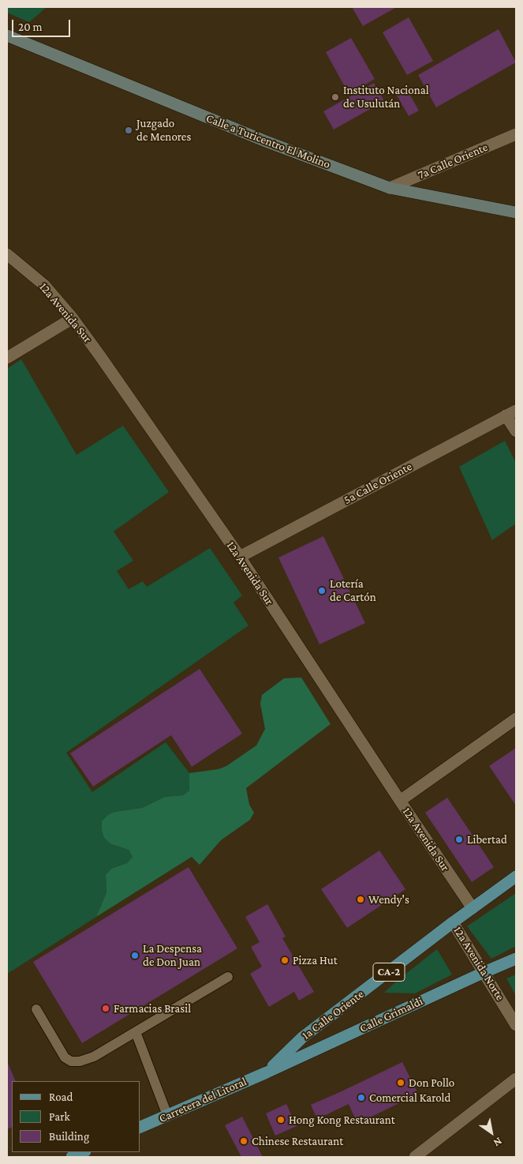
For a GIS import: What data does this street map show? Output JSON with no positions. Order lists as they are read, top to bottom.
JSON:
{
  "streets": {
    "main road": [
      "CA-2",
      "1a Calle Oriente",
      "Calle Grimaldi",
      "Carretera del Litoral"
    ],
    "street": [
      "Calle a Turicentro El Molino",
      "7a Calle Oriente",
      "12a Avenida Sur",
      "5a Calle Oriente",
      "12a Avenida Norte"
    ]
  },
  "crossings": [
    ["Calle a Turicentro El Molino", "7a Calle Oriente"],
    ["12a Avenida Sur", "5a Calle Oriente"],
    ["12a Avenida Sur", "1a Calle Oriente"],
    ["12a Avenida Norte", "1a Calle Oriente"],
    ["12a Avenida Norte", "Calle Grimaldi"],
    ["1a Calle Oriente", "Calle Grimaldi"],
    ["1a Calle Oriente", "Carretera del Litoral"],
    ["Calle Grimaldi", "Carretera del Litoral"]
  ],
  "places": [
    "Instituto Nacional de Usulután",
    "Juzgado de Menores",
    "Lotería de Cartón",
    "Libertad",
    "Wendy's",
    "La Despensa de Don Juan",
    "Pizza Hut",
    "Farmacias Brasil",
    "Don Pollo",
    "Comercial Karold",
    "Hong Kong Restaurant",
    "Chinese Restaurant"
  ],
  "legend": ["Road", "Park", "Building"],
  "scale_bar": "20 m",
  "north": "bottom right"
}
